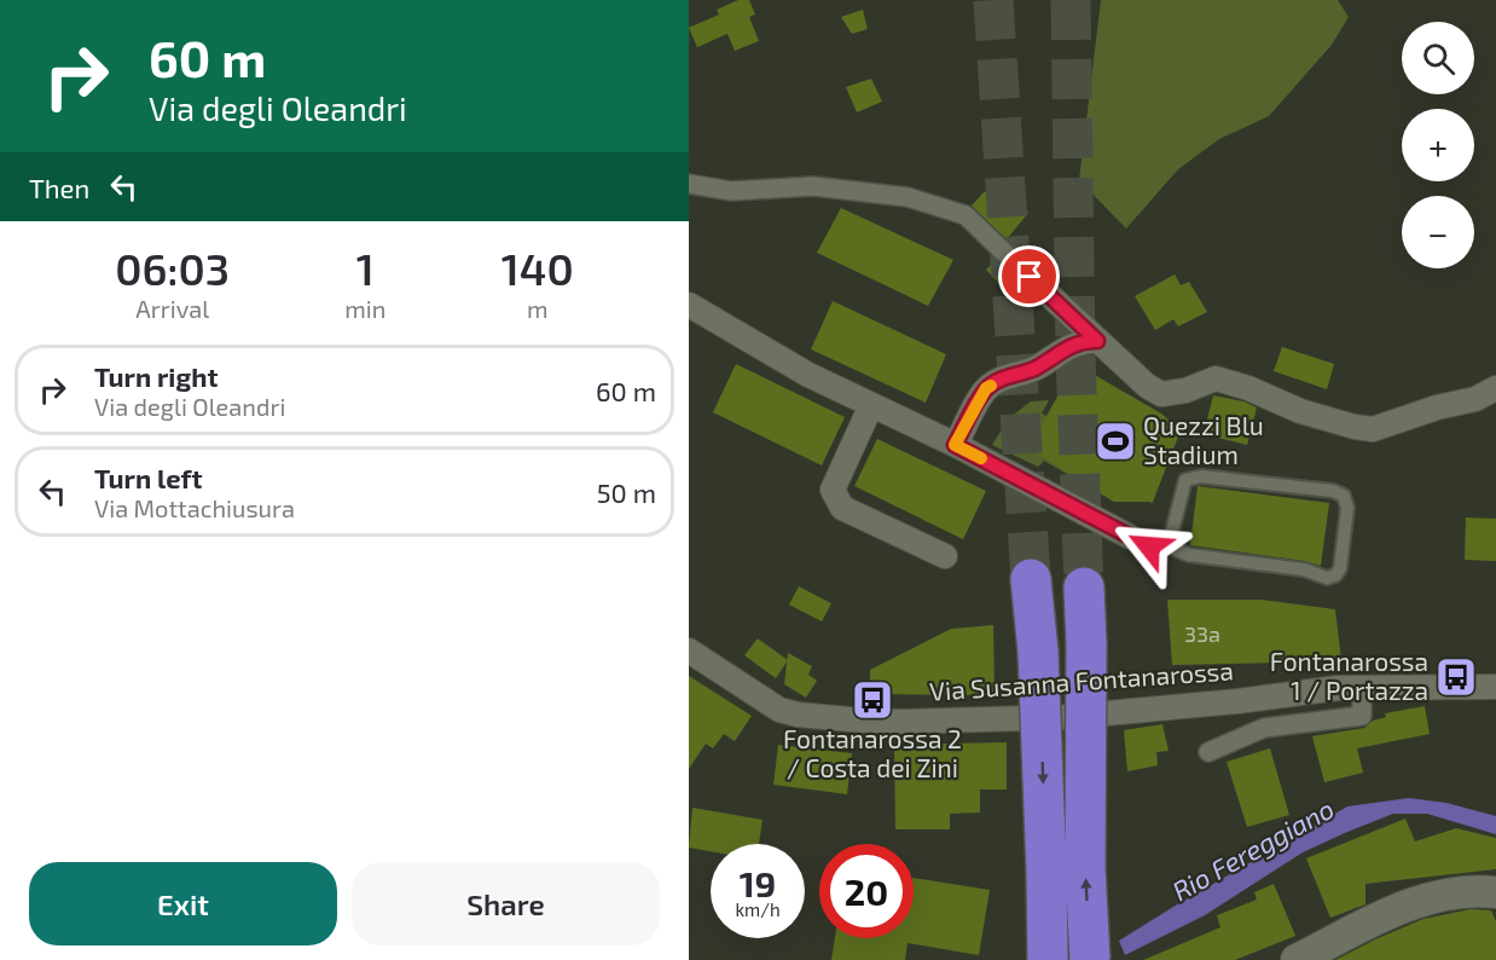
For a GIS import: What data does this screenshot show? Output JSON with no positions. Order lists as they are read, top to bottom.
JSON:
{
  "streets": {
    "street": ["Via Susanna Fontanarossa"]
  },
  "water": ["Rio Fereggiano"],
  "places": {
    "sports": ["Quezzi Blu Stadium"],
    "bus stop": ["Fontanarossa 1 / Portazza", "Fontanarossa 2 / Costa dei Zini"]
  },
  "house_numbers": ["33a"],
  "page": {
    "turn": ["60 m", "Via degli Oleandri"],
    "map_buttons": ["+", "−"],
    "then": "Then",
    "eta": [
      "06:03",
      "Arrival",
      "1",
      "min",
      "140",
      "m"
    ],
    "list": [
      {
        "name": "Turn right",
        "note": "Via degli Oleandri",
        "value": "60 m"
      },
      {
        "name": "Turn left",
        "note": "Via Mottachiusura",
        "value": "50 m"
      }
    ],
    "speed": "19 km/h",
    "limit": "20",
    "buttons": ["Exit", "Share"]
  }
}
